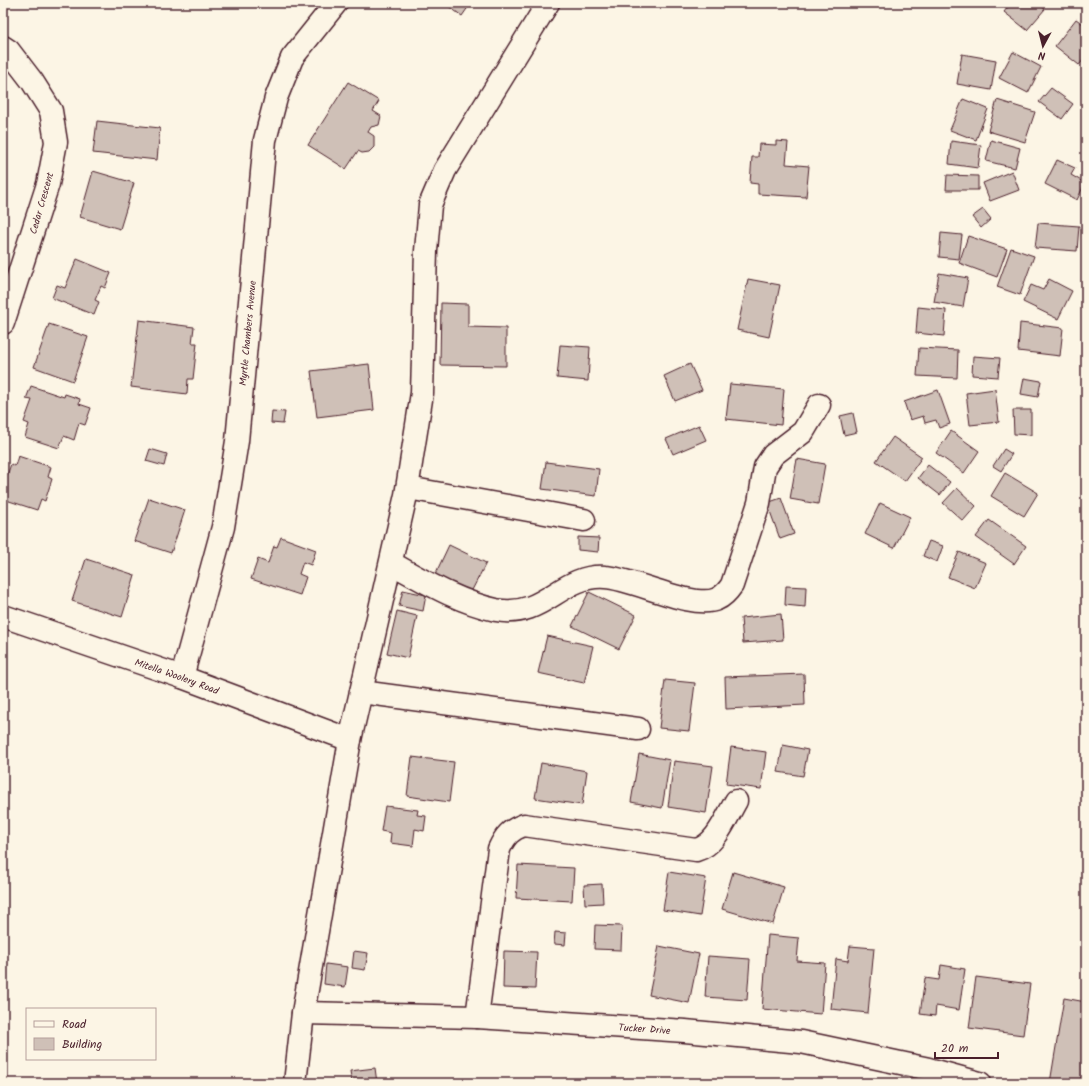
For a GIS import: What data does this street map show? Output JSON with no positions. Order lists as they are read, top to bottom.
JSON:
{
  "streets": {
    "street": [
      "Cedar Crescent",
      "Myrtle Chambers Avenue",
      "Mitella Woolery Road",
      "Tucker Drive"
    ]
  },
  "crossings": [
    ["Myrtle Chambers Avenue", "Mitella Woolery Road"]
  ],
  "legend": ["Road", "Building"],
  "scale_bar": "20 m",
  "north": "bottom"
}
